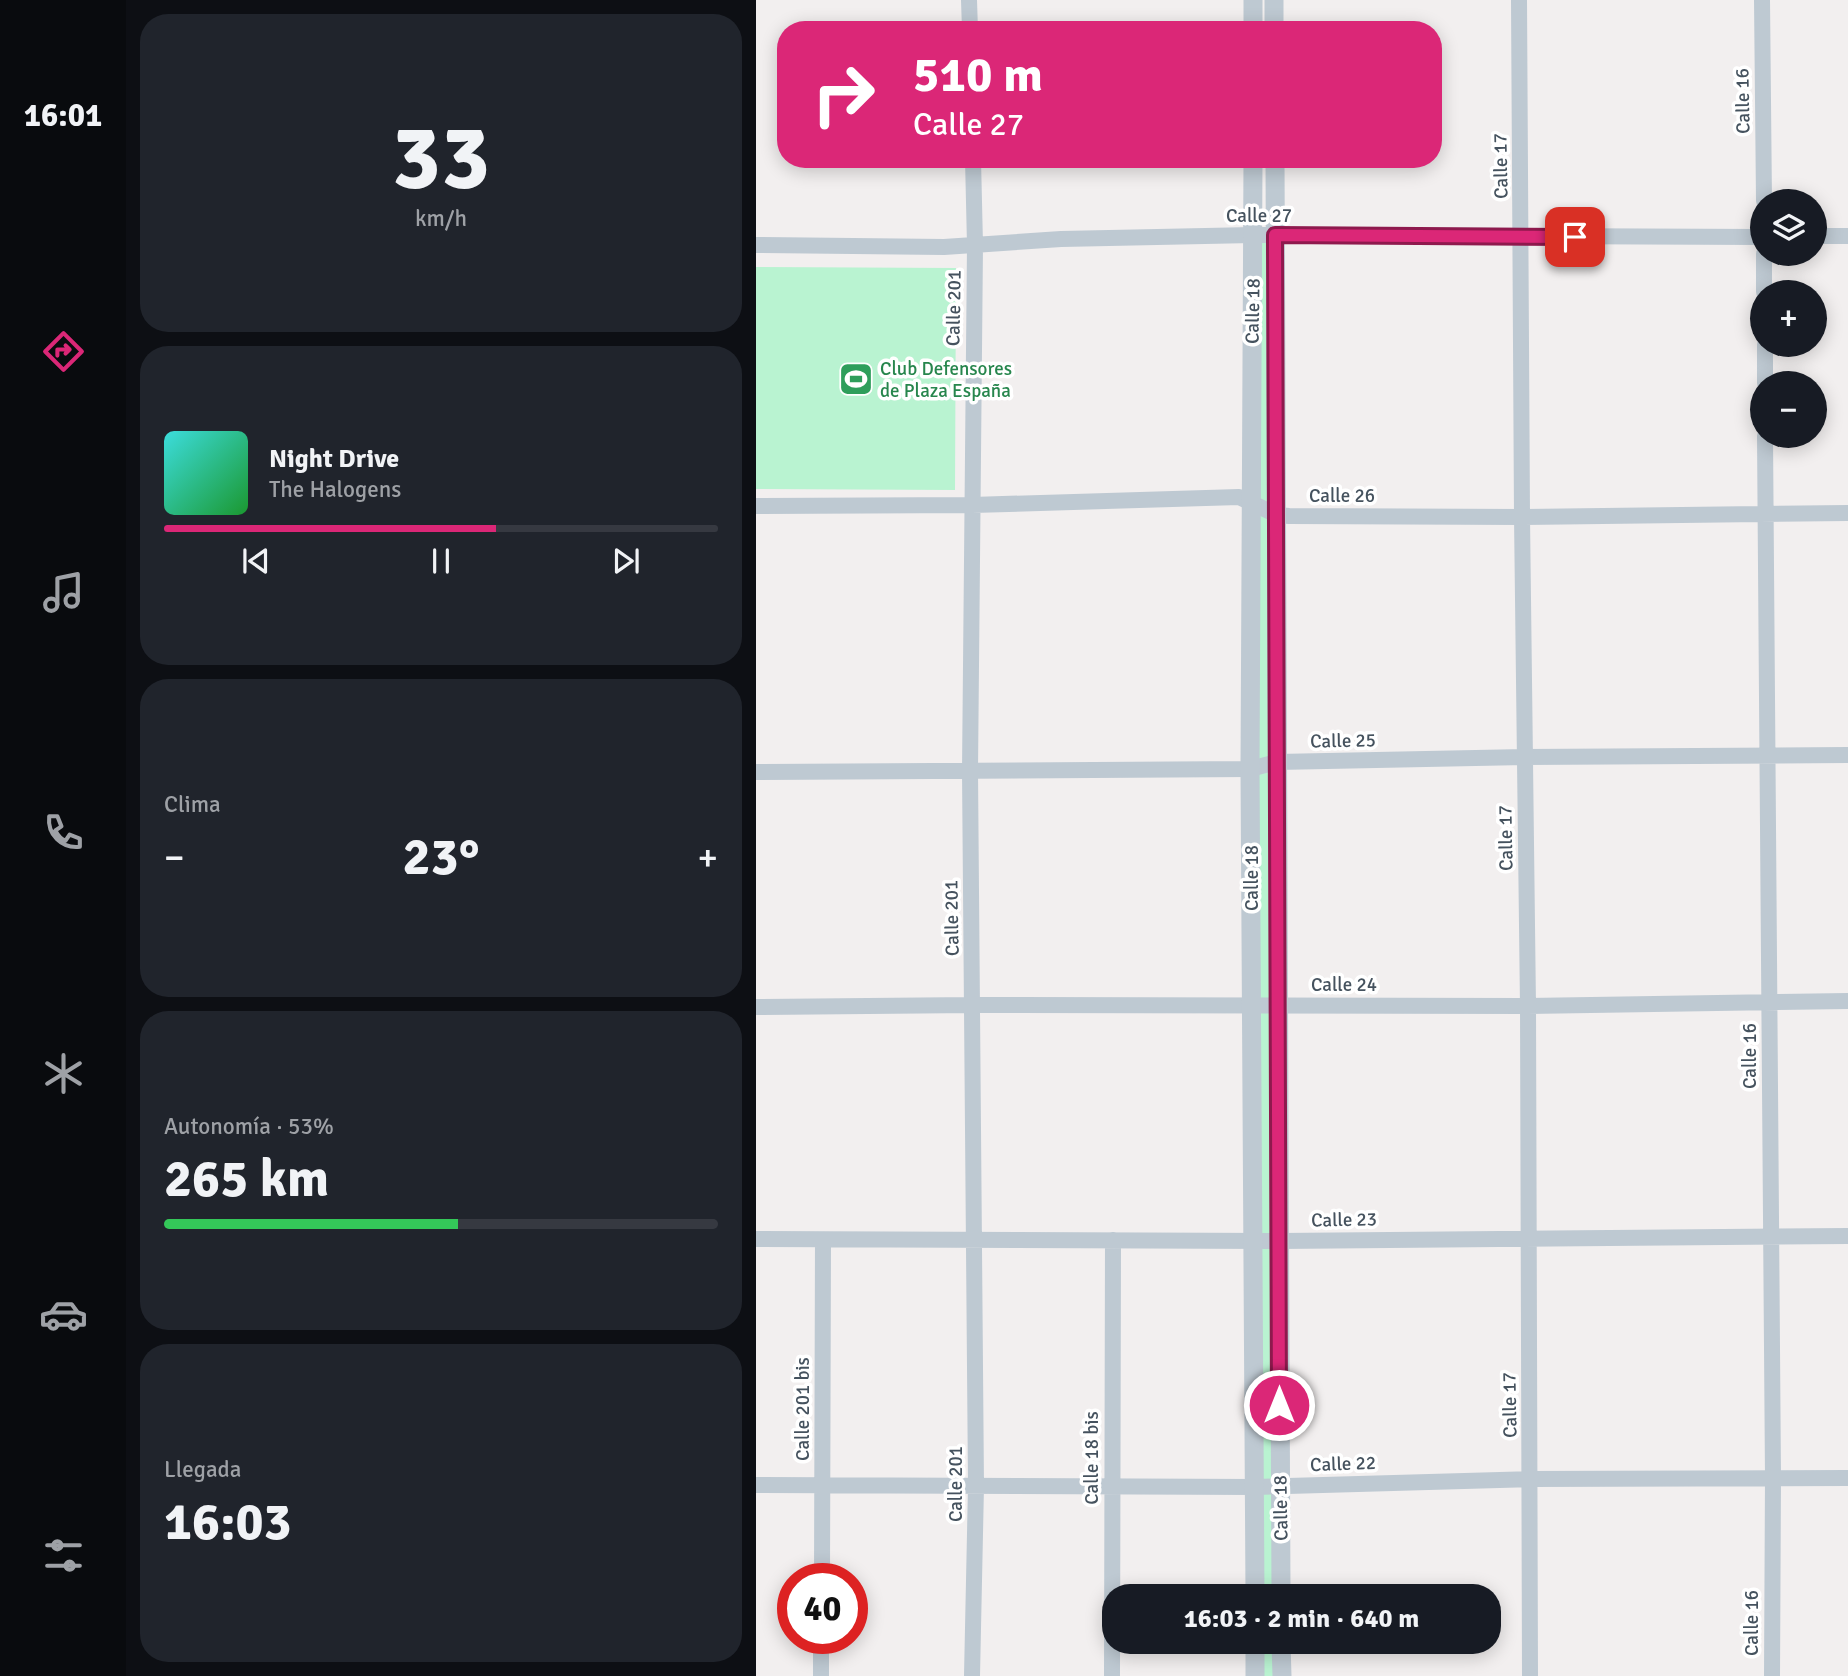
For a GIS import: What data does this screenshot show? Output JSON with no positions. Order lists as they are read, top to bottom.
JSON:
{
  "streets": {
    "street": [
      "Calle 16",
      "Calle 17",
      "Calle 27",
      "Calle 201",
      "Calle 18",
      "Calle 26",
      "Calle 25",
      "Calle 24",
      "Calle 23",
      "Calle 201 bis",
      "Calle 18 bis",
      "Calle 22"
    ]
  },
  "crossings": [
    ["Calle 16", "Calle 26"],
    ["Calle 16", "Calle 25"],
    ["Calle 16", "Calle 24"],
    ["Calle 16", "Calle 23"],
    ["Calle 16", "Calle 22"],
    ["Calle 17", "Calle 27"],
    ["Calle 17", "Calle 26"],
    ["Calle 17", "Calle 25"],
    ["Calle 17", "Calle 24"],
    ["Calle 17", "Calle 23"],
    ["Calle 17", "Calle 22"],
    ["Calle 27", "Calle 201"],
    ["Calle 27", "Calle 18"],
    ["Calle 201", "Calle 26"],
    ["Calle 201", "Calle 25"],
    ["Calle 201", "Calle 24"],
    ["Calle 201", "Calle 23"],
    ["Calle 201", "Calle 22"],
    ["Calle 18", "Calle 26"],
    ["Calle 18", "Calle 25"],
    ["Calle 18", "Calle 24"],
    ["Calle 18", "Calle 23"],
    ["Calle 18", "Calle 22"],
    ["Calle 23", "Calle 201 bis"],
    ["Calle 23", "Calle 18 bis"],
    ["Calle 201 bis", "Calle 22"],
    ["Calle 18 bis", "Calle 22"]
  ],
  "places": {
    "sports": ["Club Defensores de Plaza España"]
  },
  "page": {
    "tabs": "16:01",
    "tile": [
      ["33", "km/h"],
      "Clima",
      ["Autonomía · 53%", "265 km"],
      ["Llegada", "16:03"]
    ],
    "turn": ["510 m", "Calle 27"],
    "map_buttons": ["+", "−"],
    "song": ["Night Drive", "The Halogens"],
    "heat": ["−", "23°", "+"],
    "limit": "40",
    "trip": "16:03 · 2 min · 640 m"
  }
}
